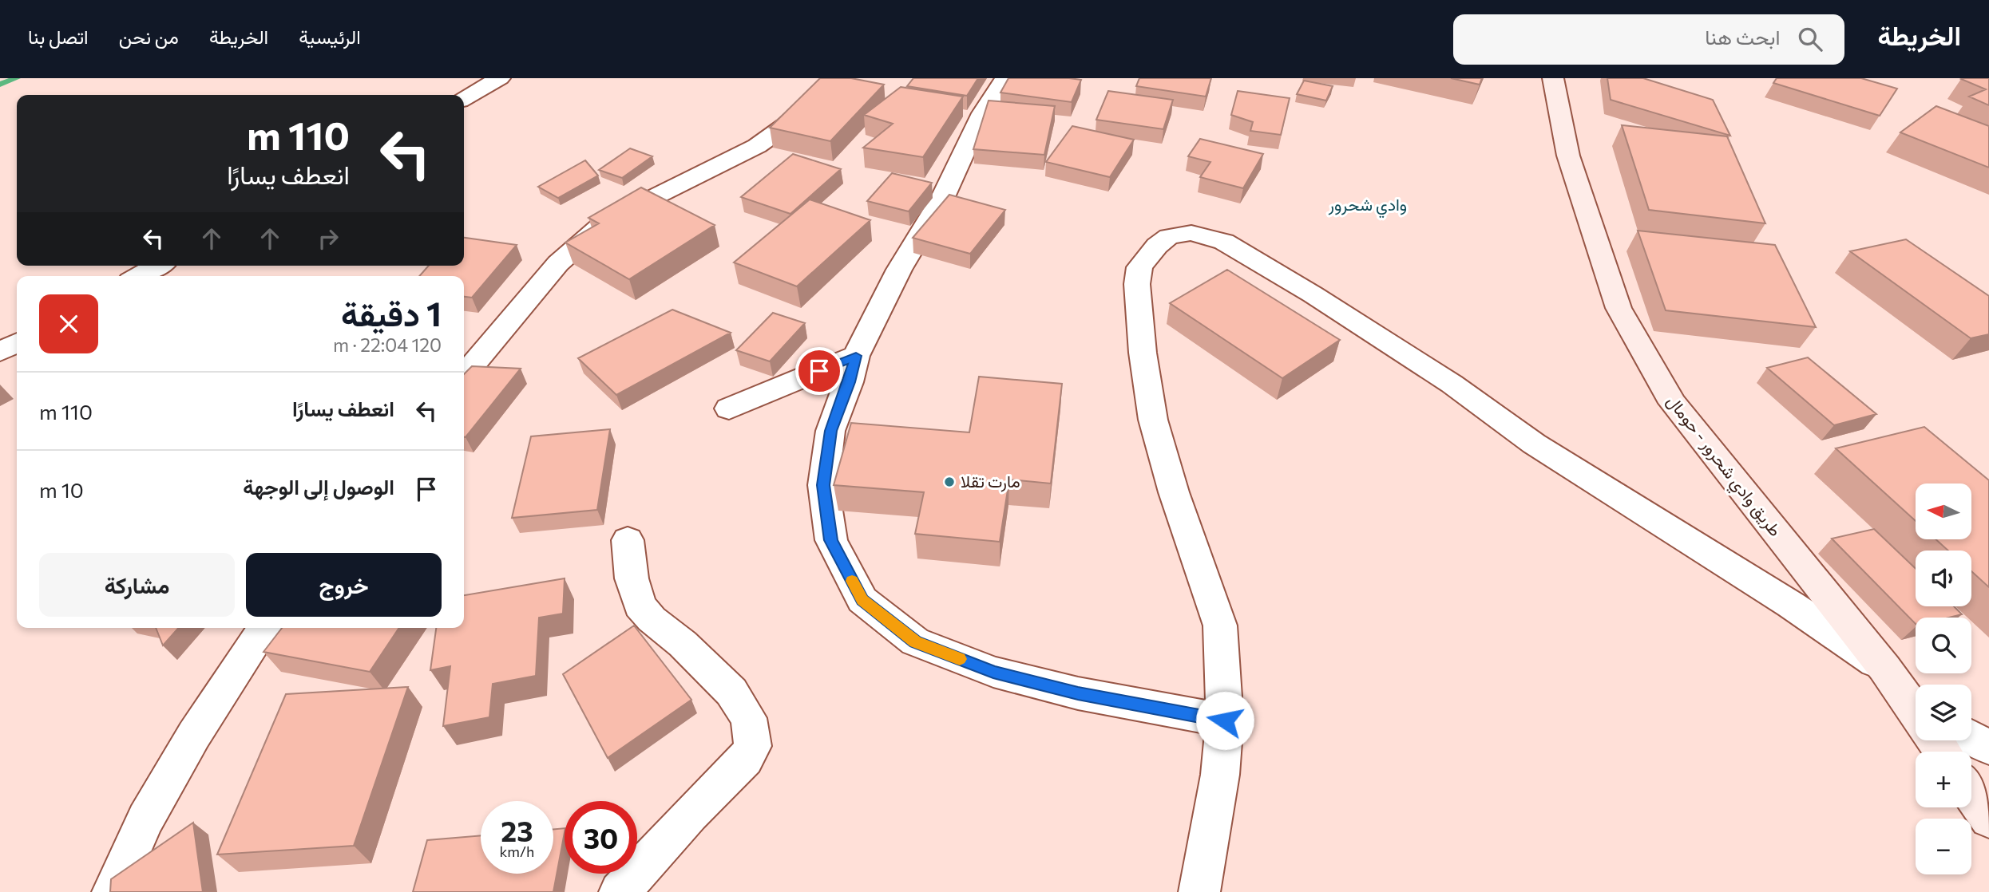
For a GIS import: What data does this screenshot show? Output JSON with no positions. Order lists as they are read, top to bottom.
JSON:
{
  "streets": {
    "main road": ["طريق وادي شحرور - حومال"]
  },
  "districts": ["وادي شحرور"],
  "places": ["مارت تقلا"],
  "north": "left",
  "page": {
    "header": "الخريطة",
    "search": "ابحث هنا",
    "nav": [
      "الرئيسية",
      "الخريطة",
      "من نحن",
      "اتصل بنا"
    ],
    "turn": ["110 m", "انعطف يسارًا"],
    "heading": ["1 دقيقة", "120 m · 22:04"],
    "list": [
      {
        "name": "انعطف يسارًا",
        "value": "110 m"
      },
      {
        "name": "الوصول إلى الوجهة",
        "value": "10 m"
      }
    ],
    "map_buttons": ["+", "−"],
    "buttons": ["خروج", "مشاركة"],
    "speed": "23 km/h",
    "limit": "30"
  }
}
